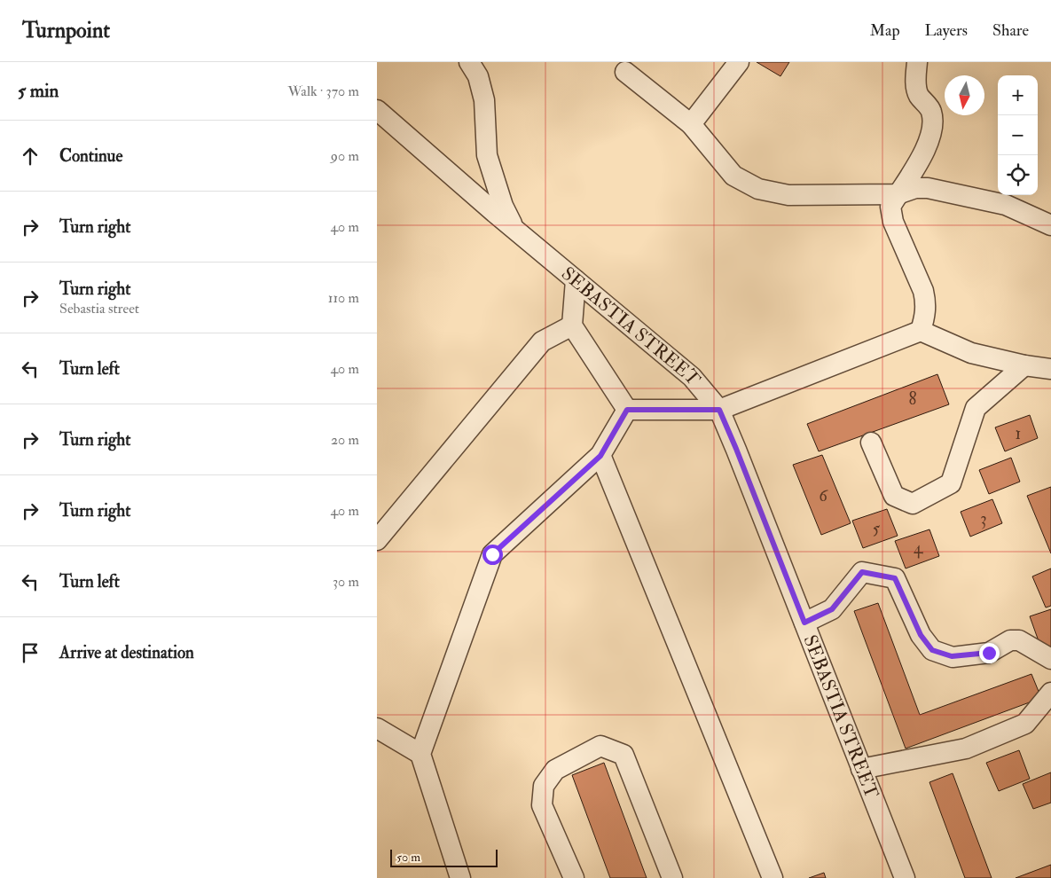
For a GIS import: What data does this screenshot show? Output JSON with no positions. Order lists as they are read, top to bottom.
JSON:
{
  "streets": {
    "street": ["SEBASTIA STREET"]
  },
  "house_numbers": [
    "8",
    "1",
    "6",
    "3",
    "5",
    "4"
  ],
  "scale_bar": "50 m",
  "north": "bottom",
  "page": {
    "header": "Turnpoint",
    "nav": ["Map", "Layers", "Share"],
    "heading": ["5 min", "Walk · 370 m"],
    "map_buttons": ["+", "−"],
    "list": [
      ["Continue", "90 m"],
      ["Turn right", "40 m"],
      ["Turn right", "Sebastia street", "110 m"],
      ["Turn left", "40 m"],
      ["Turn right", "20 m"],
      ["Turn right", "40 m"],
      ["Turn left", "30 m"],
      "Arrive at destination"
    ],
    "scale": "50 m"
  }
}
